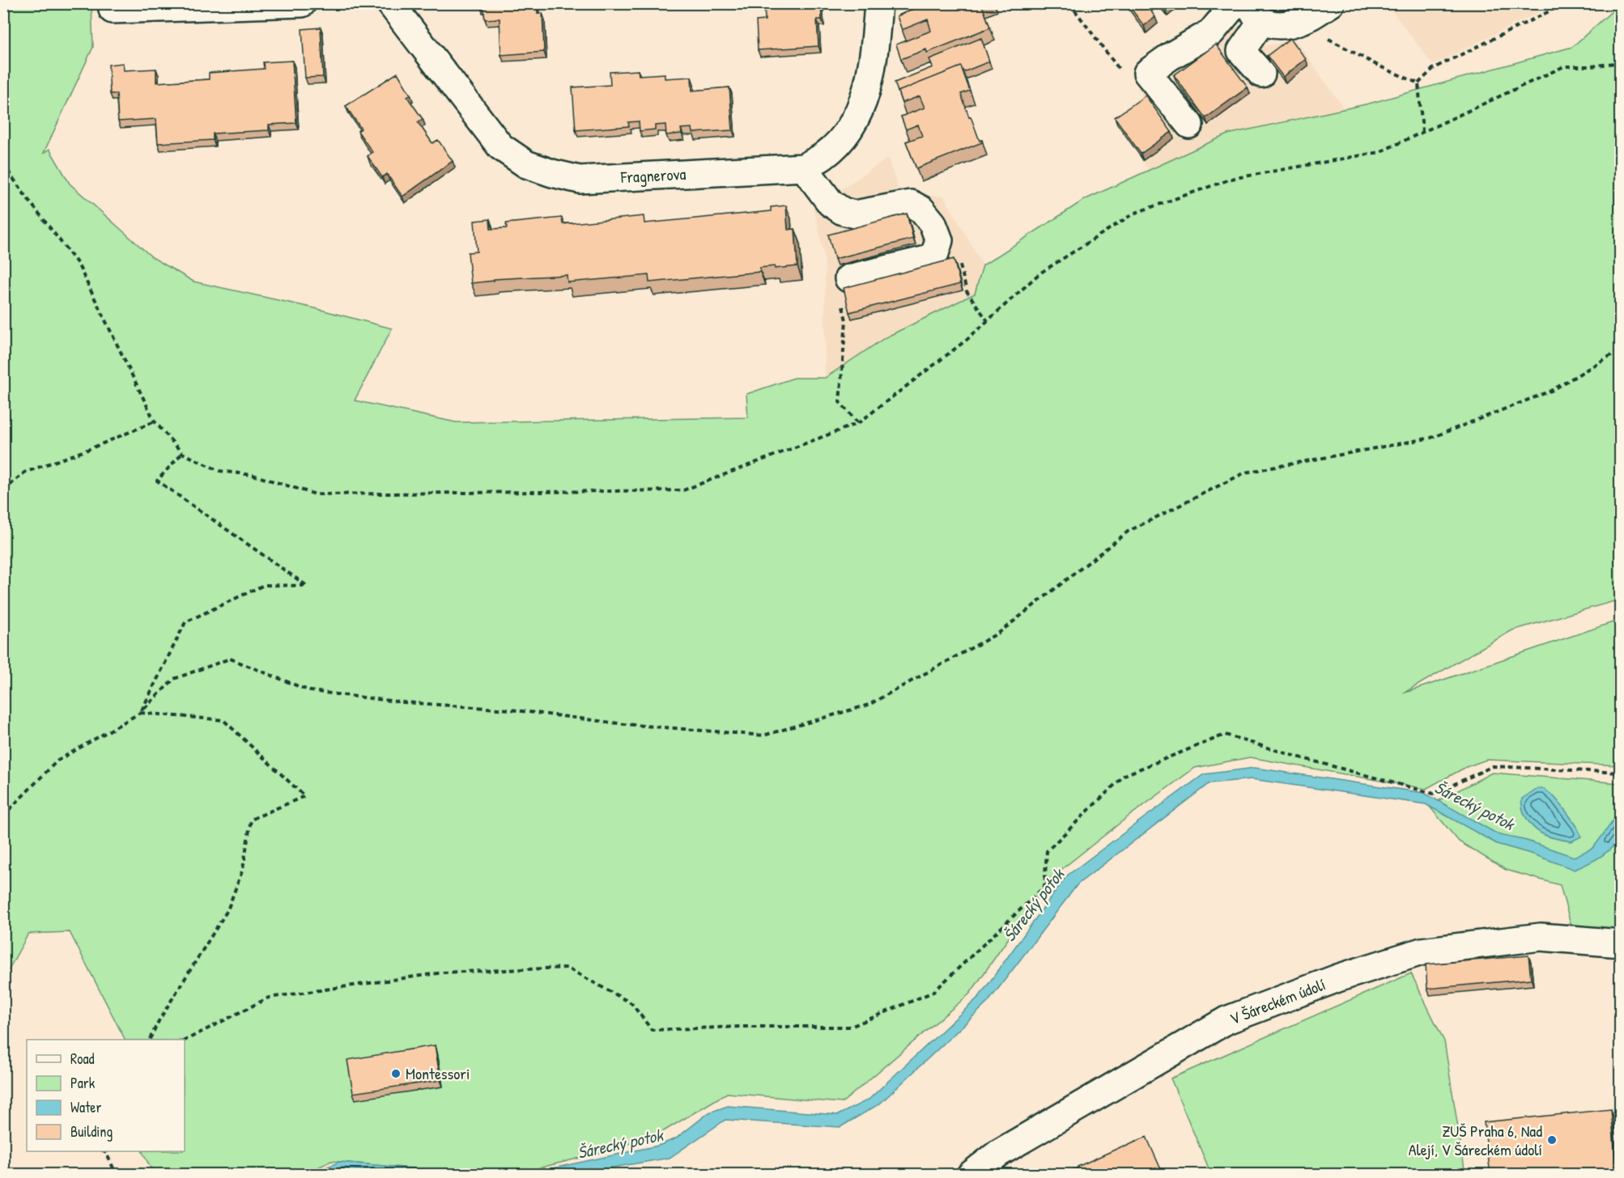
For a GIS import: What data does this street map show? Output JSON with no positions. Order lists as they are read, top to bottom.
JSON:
{
  "streets": {
    "street": ["Fragnerova", "V Šáreckém údolí"]
  },
  "water": ["Šárecký potok"],
  "places": ["Montessori", "ZUŠ Praha 6, Nad Alejí, V Šáreckém údolí"],
  "legend": [
    "Road",
    "Park",
    "Water",
    "Building"
  ]
}
